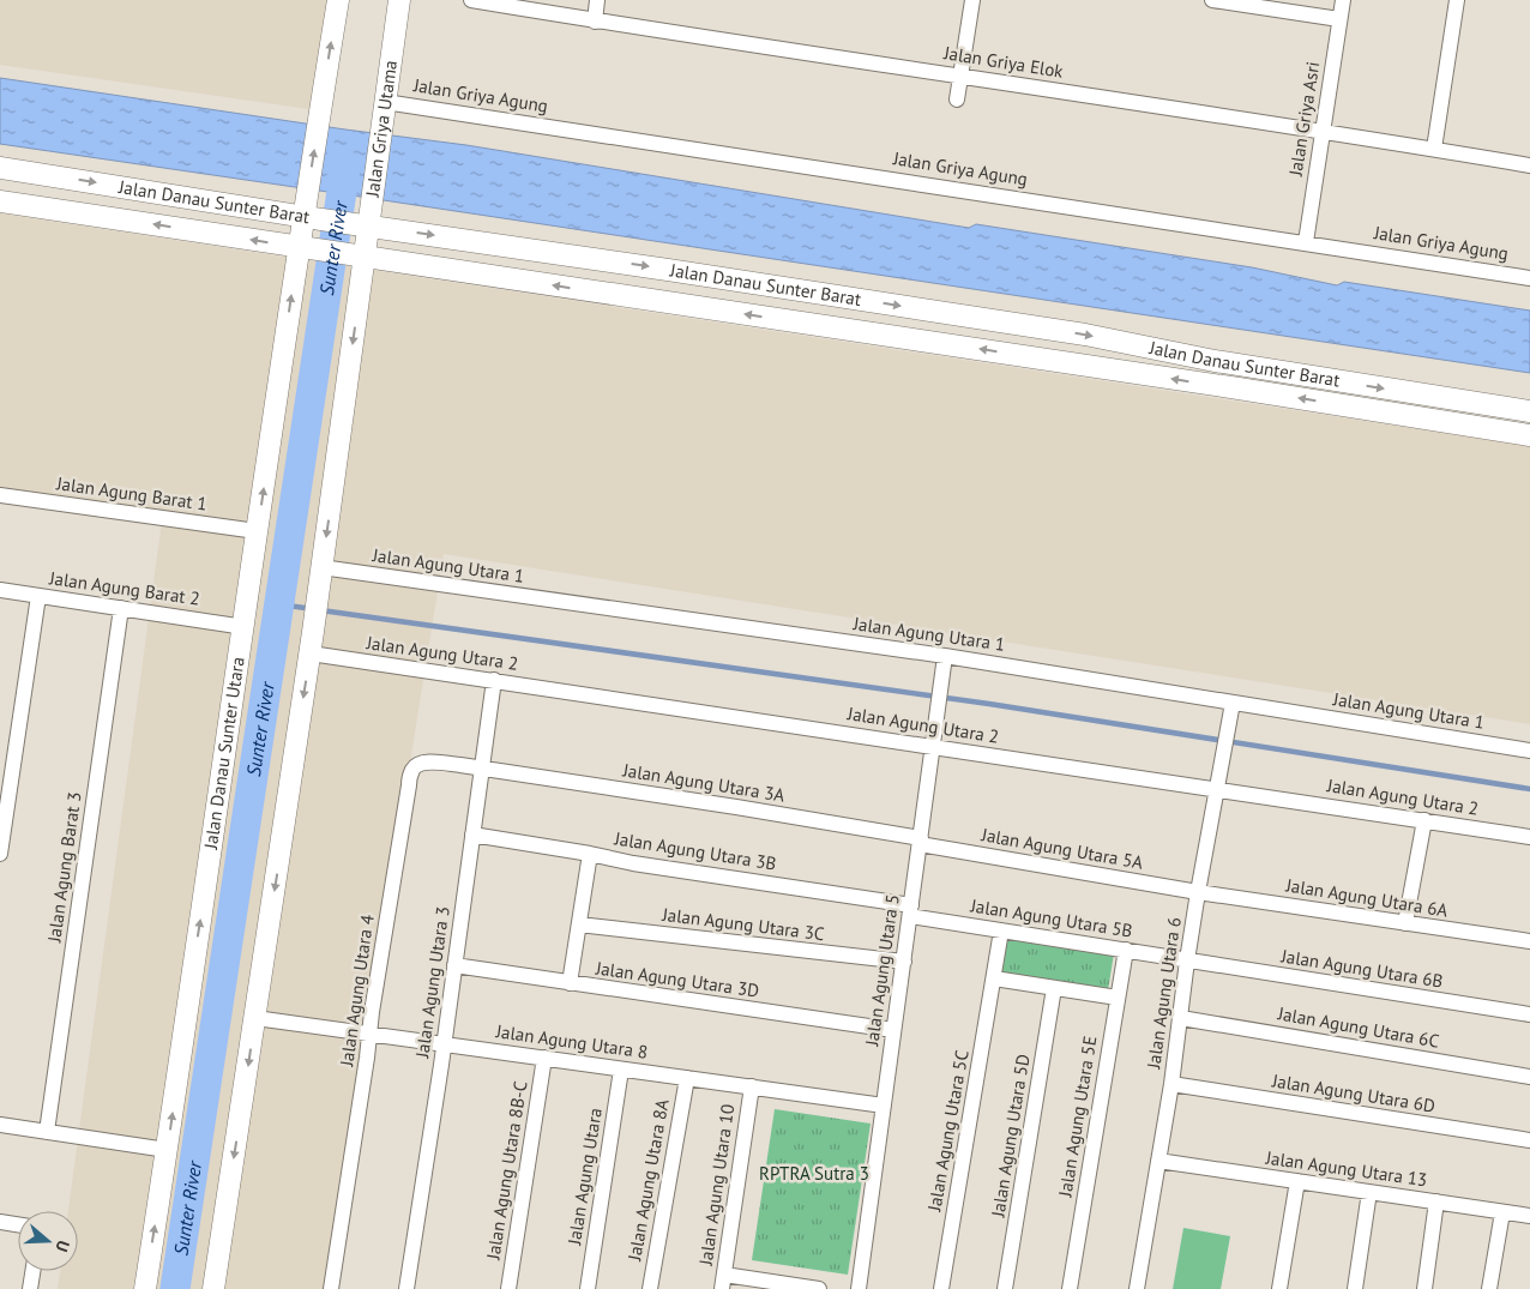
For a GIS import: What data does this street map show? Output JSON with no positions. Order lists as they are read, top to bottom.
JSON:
{
  "streets": {
    "main road": ["Jalan Griya Utama", "Jalan Danau Sunter Barat", "Jalan Danau Sunter Utara"],
    "street": [
      "Jalan Griya Elok",
      "Jalan Griya Agung",
      "Jalan Griya Asri",
      "Jalan Agung Barat 1",
      "Jalan Agung Utara 1",
      "Jalan Agung Barat 2",
      "Jalan Agung Utara 2",
      "Jalan Agung Utara 3A",
      "Jalan Agung Utara 5A",
      "Jalan Agung Utara 3B",
      "Jalan Agung Barat 3",
      "Jalan Agung Utara 6A",
      "Jalan Agung Utara 5B",
      "Jalan Agung Utara 3C",
      "Jalan Agung Utara 6B",
      "Jalan Agung Utara 5",
      "Jalan Agung Utara 3D",
      "Jalan Agung Utara 3",
      "Jalan Agung Utara 4",
      "Jalan Agung Utara 6",
      "Jalan Agung Utara 6C",
      "Jalan Agung Utara 8",
      "Jalan Agung Utara 6D",
      "Jalan Agung Utara 5E",
      "Jalan Agung Utara 5C",
      "Jalan Agung Utara 5D",
      "Jalan Agung Utara 13",
      "Jalan Agung Utara 8B-C",
      "Jalan Agung Utara",
      "Jalan Agung Utara 8A",
      "Jalan Agung Utara 10"
    ]
  },
  "crossings": [
    ["Jalan Griya Elok", "Jalan Griya Asri"],
    ["Jalan Griya Agung", "Jalan Griya Asri"],
    ["Jalan Griya Agung", "Jalan Griya Utama"],
    ["Jalan Griya Utama", "Jalan Danau Sunter Barat"],
    ["Jalan Danau Sunter Barat", "Jalan Danau Sunter Utara"],
    ["Jalan Agung Barat 1", "Jalan Danau Sunter Utara"],
    ["Jalan Agung Utara 1", "Jalan Agung Utara 5"],
    ["Jalan Agung Utara 1", "Jalan Agung Utara 6"],
    ["Jalan Agung Barat 2", "Jalan Danau Sunter Utara"],
    ["Jalan Agung Barat 2", "Jalan Agung Barat 3"],
    ["Jalan Agung Utara 2", "Jalan Agung Utara 5"],
    ["Jalan Agung Utara 2", "Jalan Agung Utara 3"],
    ["Jalan Agung Utara 2", "Jalan Agung Utara 6"],
    ["Jalan Agung Utara 3A", "Jalan Agung Utara 5A"],
    ["Jalan Agung Utara 3A", "Jalan Agung Utara 5"],
    ["Jalan Agung Utara 3A", "Jalan Agung Utara 3"],
    ["Jalan Agung Utara 3A", "Jalan Agung Utara 4"],
    ["Jalan Agung Utara 5A", "Jalan Agung Utara 6A"],
    ["Jalan Agung Utara 5A", "Jalan Agung Utara 5"],
    ["Jalan Agung Utara 5A", "Jalan Agung Utara 6"],
    ["Jalan Agung Utara 3B", "Jalan Agung Utara 5B"],
    ["Jalan Agung Utara 3B", "Jalan Agung Utara 5"],
    ["Jalan Agung Utara 3B", "Jalan Agung Utara 3"],
    ["Jalan Agung Utara 6A", "Jalan Agung Utara 6"],
    ["Jalan Agung Utara 5B", "Jalan Agung Utara 6B"],
    ["Jalan Agung Utara 5B", "Jalan Agung Utara 5"],
    ["Jalan Agung Utara 5B", "Jalan Agung Utara 6"],
    ["Jalan Agung Utara 5B", "Jalan Agung Utara 5E"],
    ["Jalan Agung Utara 5B", "Jalan Agung Utara 5C"],
    ["Jalan Agung Utara 3C", "Jalan Agung Utara 5"],
    ["Jalan Agung Utara 6B", "Jalan Agung Utara 6"],
    ["Jalan Agung Utara 5", "Jalan Agung Utara 3D"],
    ["Jalan Agung Utara 5", "Jalan Agung Utara 8"],
    ["Jalan Agung Utara 3D", "Jalan Agung Utara 3"],
    ["Jalan Agung Utara 3", "Jalan Agung Utara 4"],
    ["Jalan Agung Utara 3", "Jalan Agung Utara 8"],
    ["Jalan Agung Utara 4", "Jalan Agung Utara 8"],
    ["Jalan Agung Utara 6", "Jalan Agung Utara 6C"],
    ["Jalan Agung Utara 6", "Jalan Agung Utara 6D"],
    ["Jalan Agung Utara 6", "Jalan Agung Utara 13"],
    ["Jalan Agung Utara 8", "Jalan Agung Utara 8B-C"],
    ["Jalan Agung Utara 8", "Jalan Agung Utara"],
    ["Jalan Agung Utara 8", "Jalan Agung Utara 8A"],
    ["Jalan Agung Utara 8", "Jalan Agung Utara 10"]
  ],
  "water": ["Sunter River"],
  "parks": ["RPTRA Sutra 3"],
  "north": "right"
}
